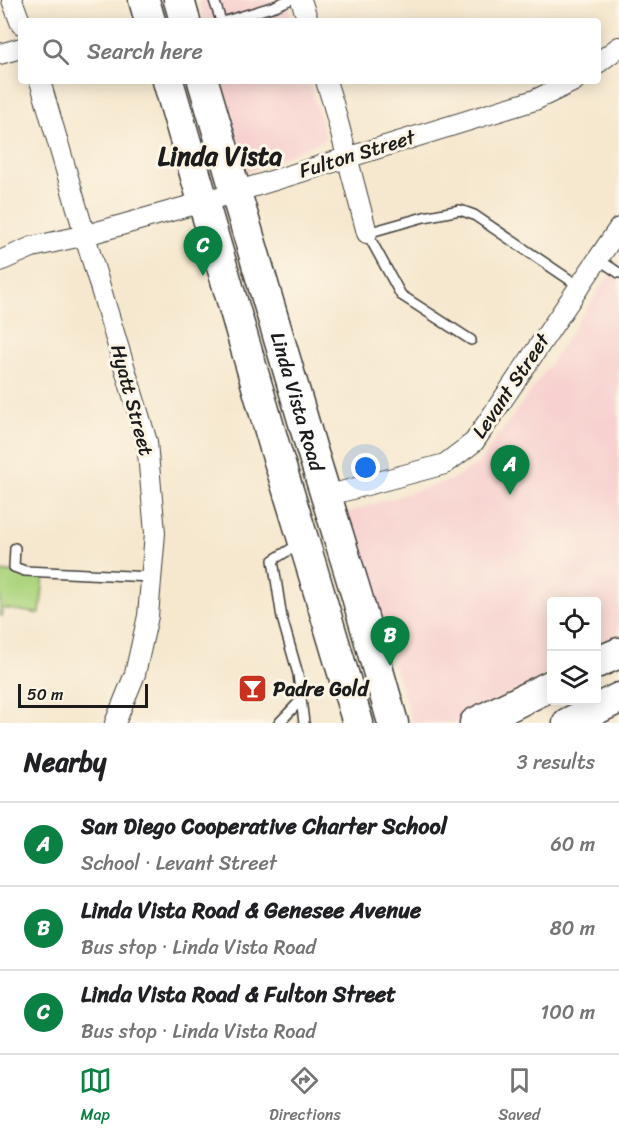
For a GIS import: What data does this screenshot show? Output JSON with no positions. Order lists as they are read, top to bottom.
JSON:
{
  "streets": {
    "main road": ["Linda Vista Road"],
    "street": ["Fulton Street", "Levant Street", "Hyatt Street"]
  },
  "crossings": [
    ["Fulton Street", "Hyatt Street"],
    ["Fulton Street", "Linda Vista Road"],
    ["Levant Street", "Linda Vista Road"]
  ],
  "districts": ["Linda Vista"],
  "places": {
    "bar": ["Padre Gold"]
  },
  "scale_bar": "50 m",
  "page": {
    "search": "Search here",
    "pins": ["C", "A", "B"],
    "scale": "50 m",
    "heading": ["Nearby", "3 results"],
    "list": [
      {
        "mark": "A",
        "name": "San Diego Cooperative Charter School",
        "note": "School · Levant Street",
        "value": "60 m"
      },
      {
        "mark": "B",
        "name": "Linda Vista Road & Genesee Avenue",
        "note": "Bus stop · Linda Vista Road",
        "value": "80 m"
      },
      {
        "mark": "C",
        "name": "Linda Vista Road & Fulton Street",
        "note": "Bus stop · Linda Vista Road",
        "value": "100 m"
      }
    ],
    "nav": ["Map", "Directions", "Saved"]
  }
}
